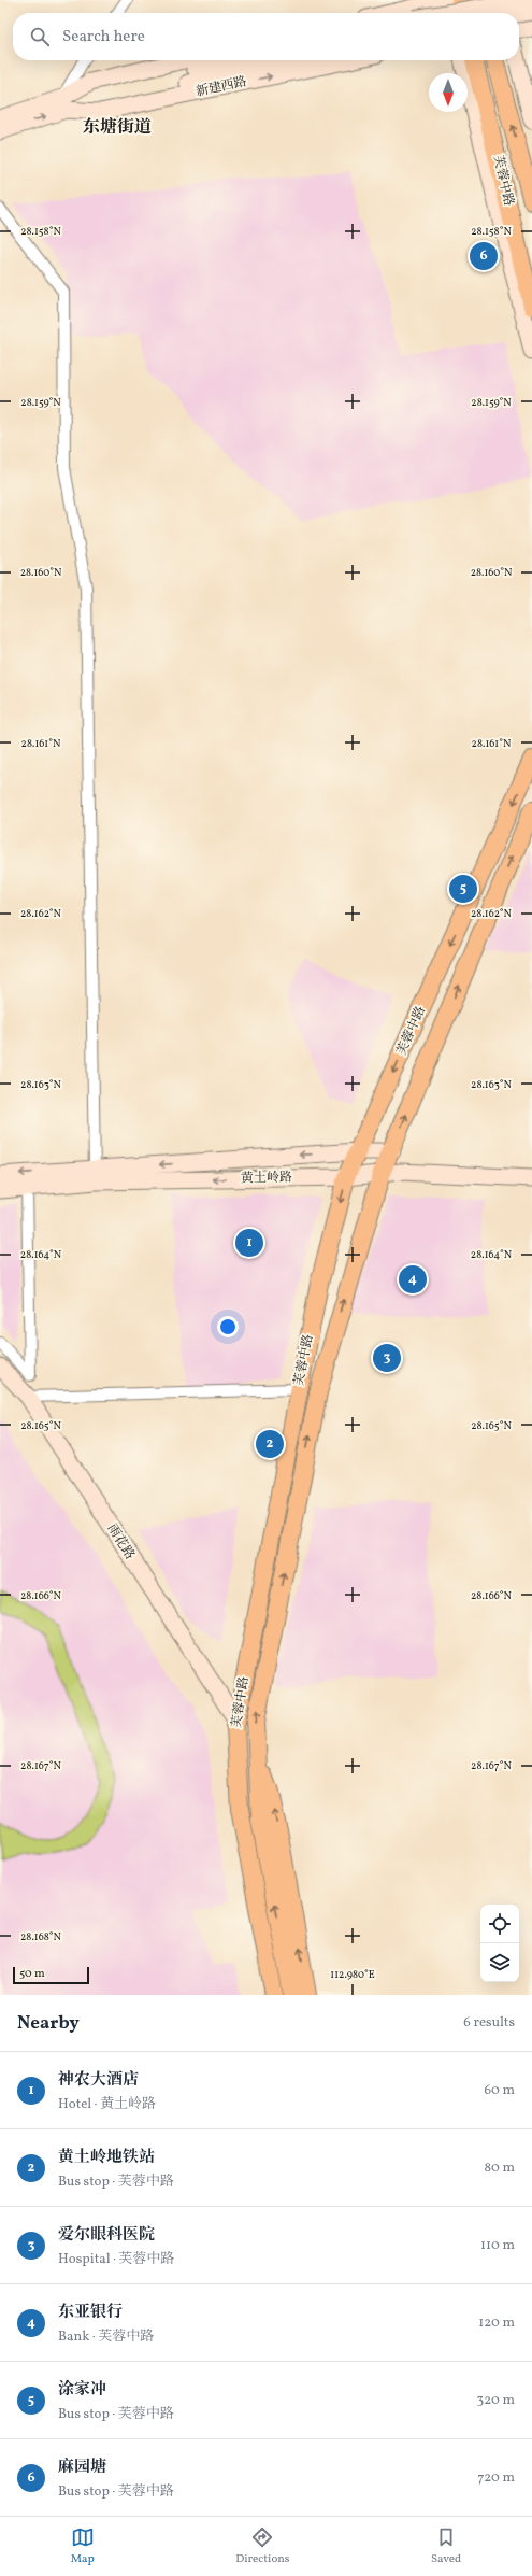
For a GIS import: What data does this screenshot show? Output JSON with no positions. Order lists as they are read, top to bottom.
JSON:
{
  "streets": {
    "main road": ["芙蓉中路"],
    "street": ["新建西路", "黄土岭路", "雨花路"]
  },
  "crossings": [
    ["芙蓉中路", "黄土岭路"],
    ["芙蓉中路", "雨花路"]
  ],
  "one_way": ["黄土岭路"],
  "districts": ["东塘街道"],
  "scale_bar": "50 m",
  "north": "bottom",
  "page": {
    "search": "Search here",
    "pins": [
      "6",
      "5",
      "1",
      "4",
      "3",
      "2"
    ],
    "scale": "50 m",
    "heading": ["Nearby", "6 results"],
    "list": [
      {
        "mark": "1",
        "name": "神农大酒店",
        "note": "Hotel · 黄土岭路",
        "value": "60 m"
      },
      {
        "mark": "2",
        "name": "黄土岭地铁站",
        "note": "Bus stop · 芙蓉中路",
        "value": "80 m"
      },
      {
        "mark": "3",
        "name": "爱尔眼科医院",
        "note": "Hospital · 芙蓉中路",
        "value": "110 m"
      },
      {
        "mark": "4",
        "name": "东亚银行",
        "note": "Bank · 芙蓉中路",
        "value": "120 m"
      },
      {
        "mark": "5",
        "name": "涂家冲",
        "note": "Bus stop · 芙蓉中路",
        "value": "320 m"
      },
      {
        "mark": "6",
        "name": "麻园塘",
        "note": "Bus stop · 芙蓉中路",
        "value": "720 m"
      }
    ],
    "nav": ["Map", "Directions", "Saved"]
  },
  "coordinates": [
    "28.158°N",
    "28.159°N",
    "28.160°N",
    "28.161°N",
    "28.162°N",
    "28.163°N",
    "28.164°N",
    "28.165°N",
    "28.166°N",
    "28.167°N",
    "28.168°N",
    "112.980°E"
  ]
}
